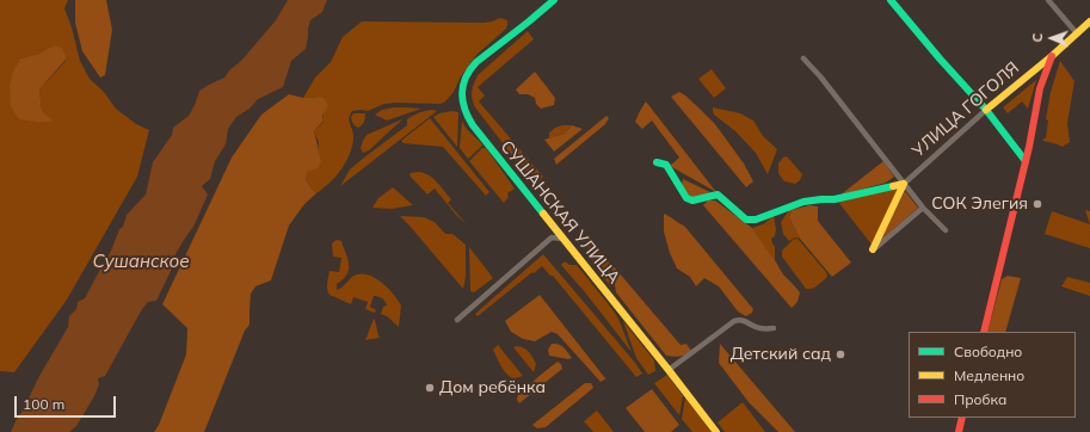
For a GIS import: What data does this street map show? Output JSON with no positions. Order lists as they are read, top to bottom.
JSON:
{
  "streets": {
    "street": ["УЛИЦА ГОГОЛЯ", "СУШАНСКАЯ УЛИЦА"]
  },
  "water": ["Сушанское"],
  "places": ["СОК Элегия", "Детский сад", "Дом ребёнка"],
  "legend": ["Свободно", "Медленно", "Пробка"],
  "scale_bar": "100 m",
  "north": "left"
}
